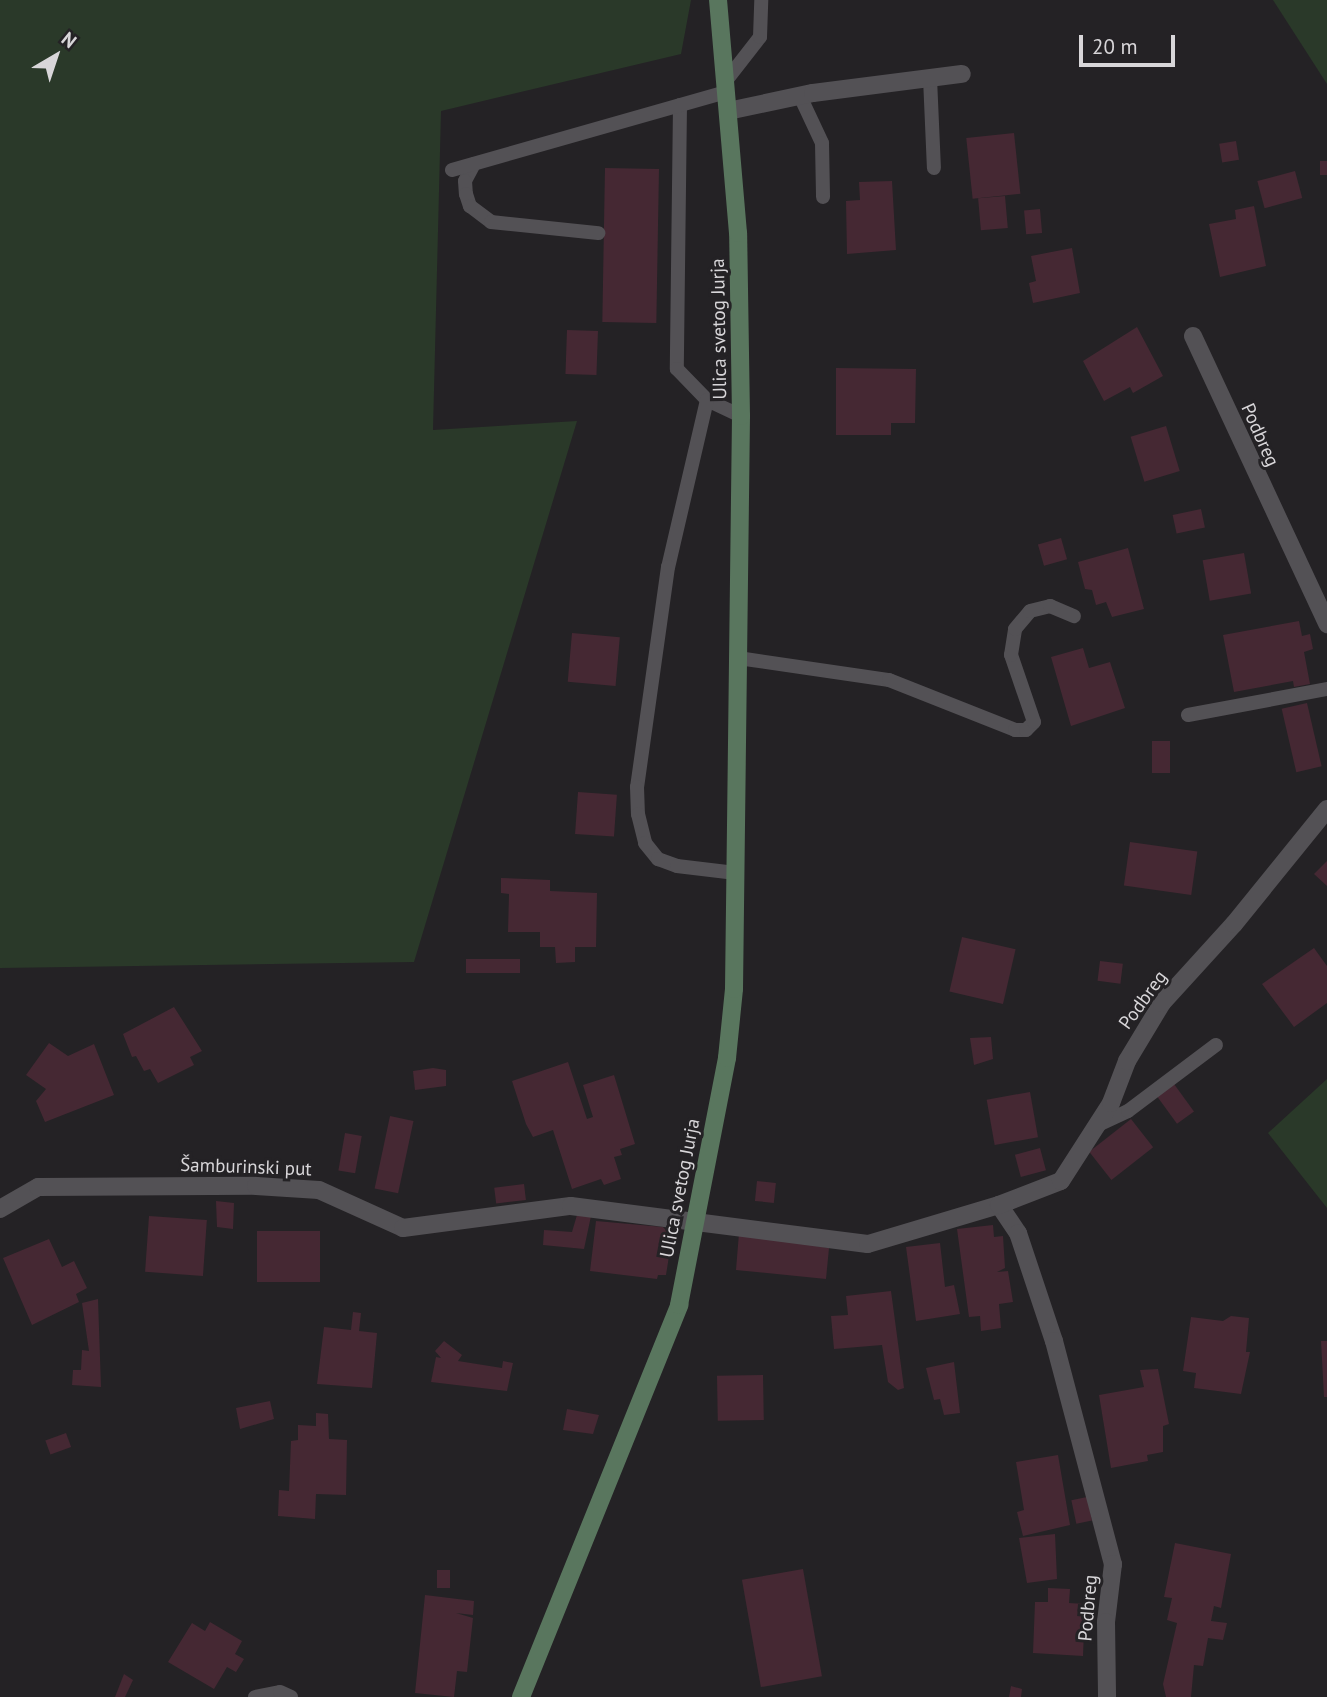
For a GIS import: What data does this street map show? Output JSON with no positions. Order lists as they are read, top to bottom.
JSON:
{
  "streets": {
    "main road": ["Ulica svetog Jurja"],
    "street": ["Podbreg", "Šamburinski put"]
  },
  "crossings": [
    ["Ulica svetog Jurja", "Podbreg"],
    ["Ulica svetog Jurja", "Šamburinski put"],
    ["Podbreg", "Šamburinski put"]
  ],
  "scale_bar": "20 m",
  "north": "top right"
}
